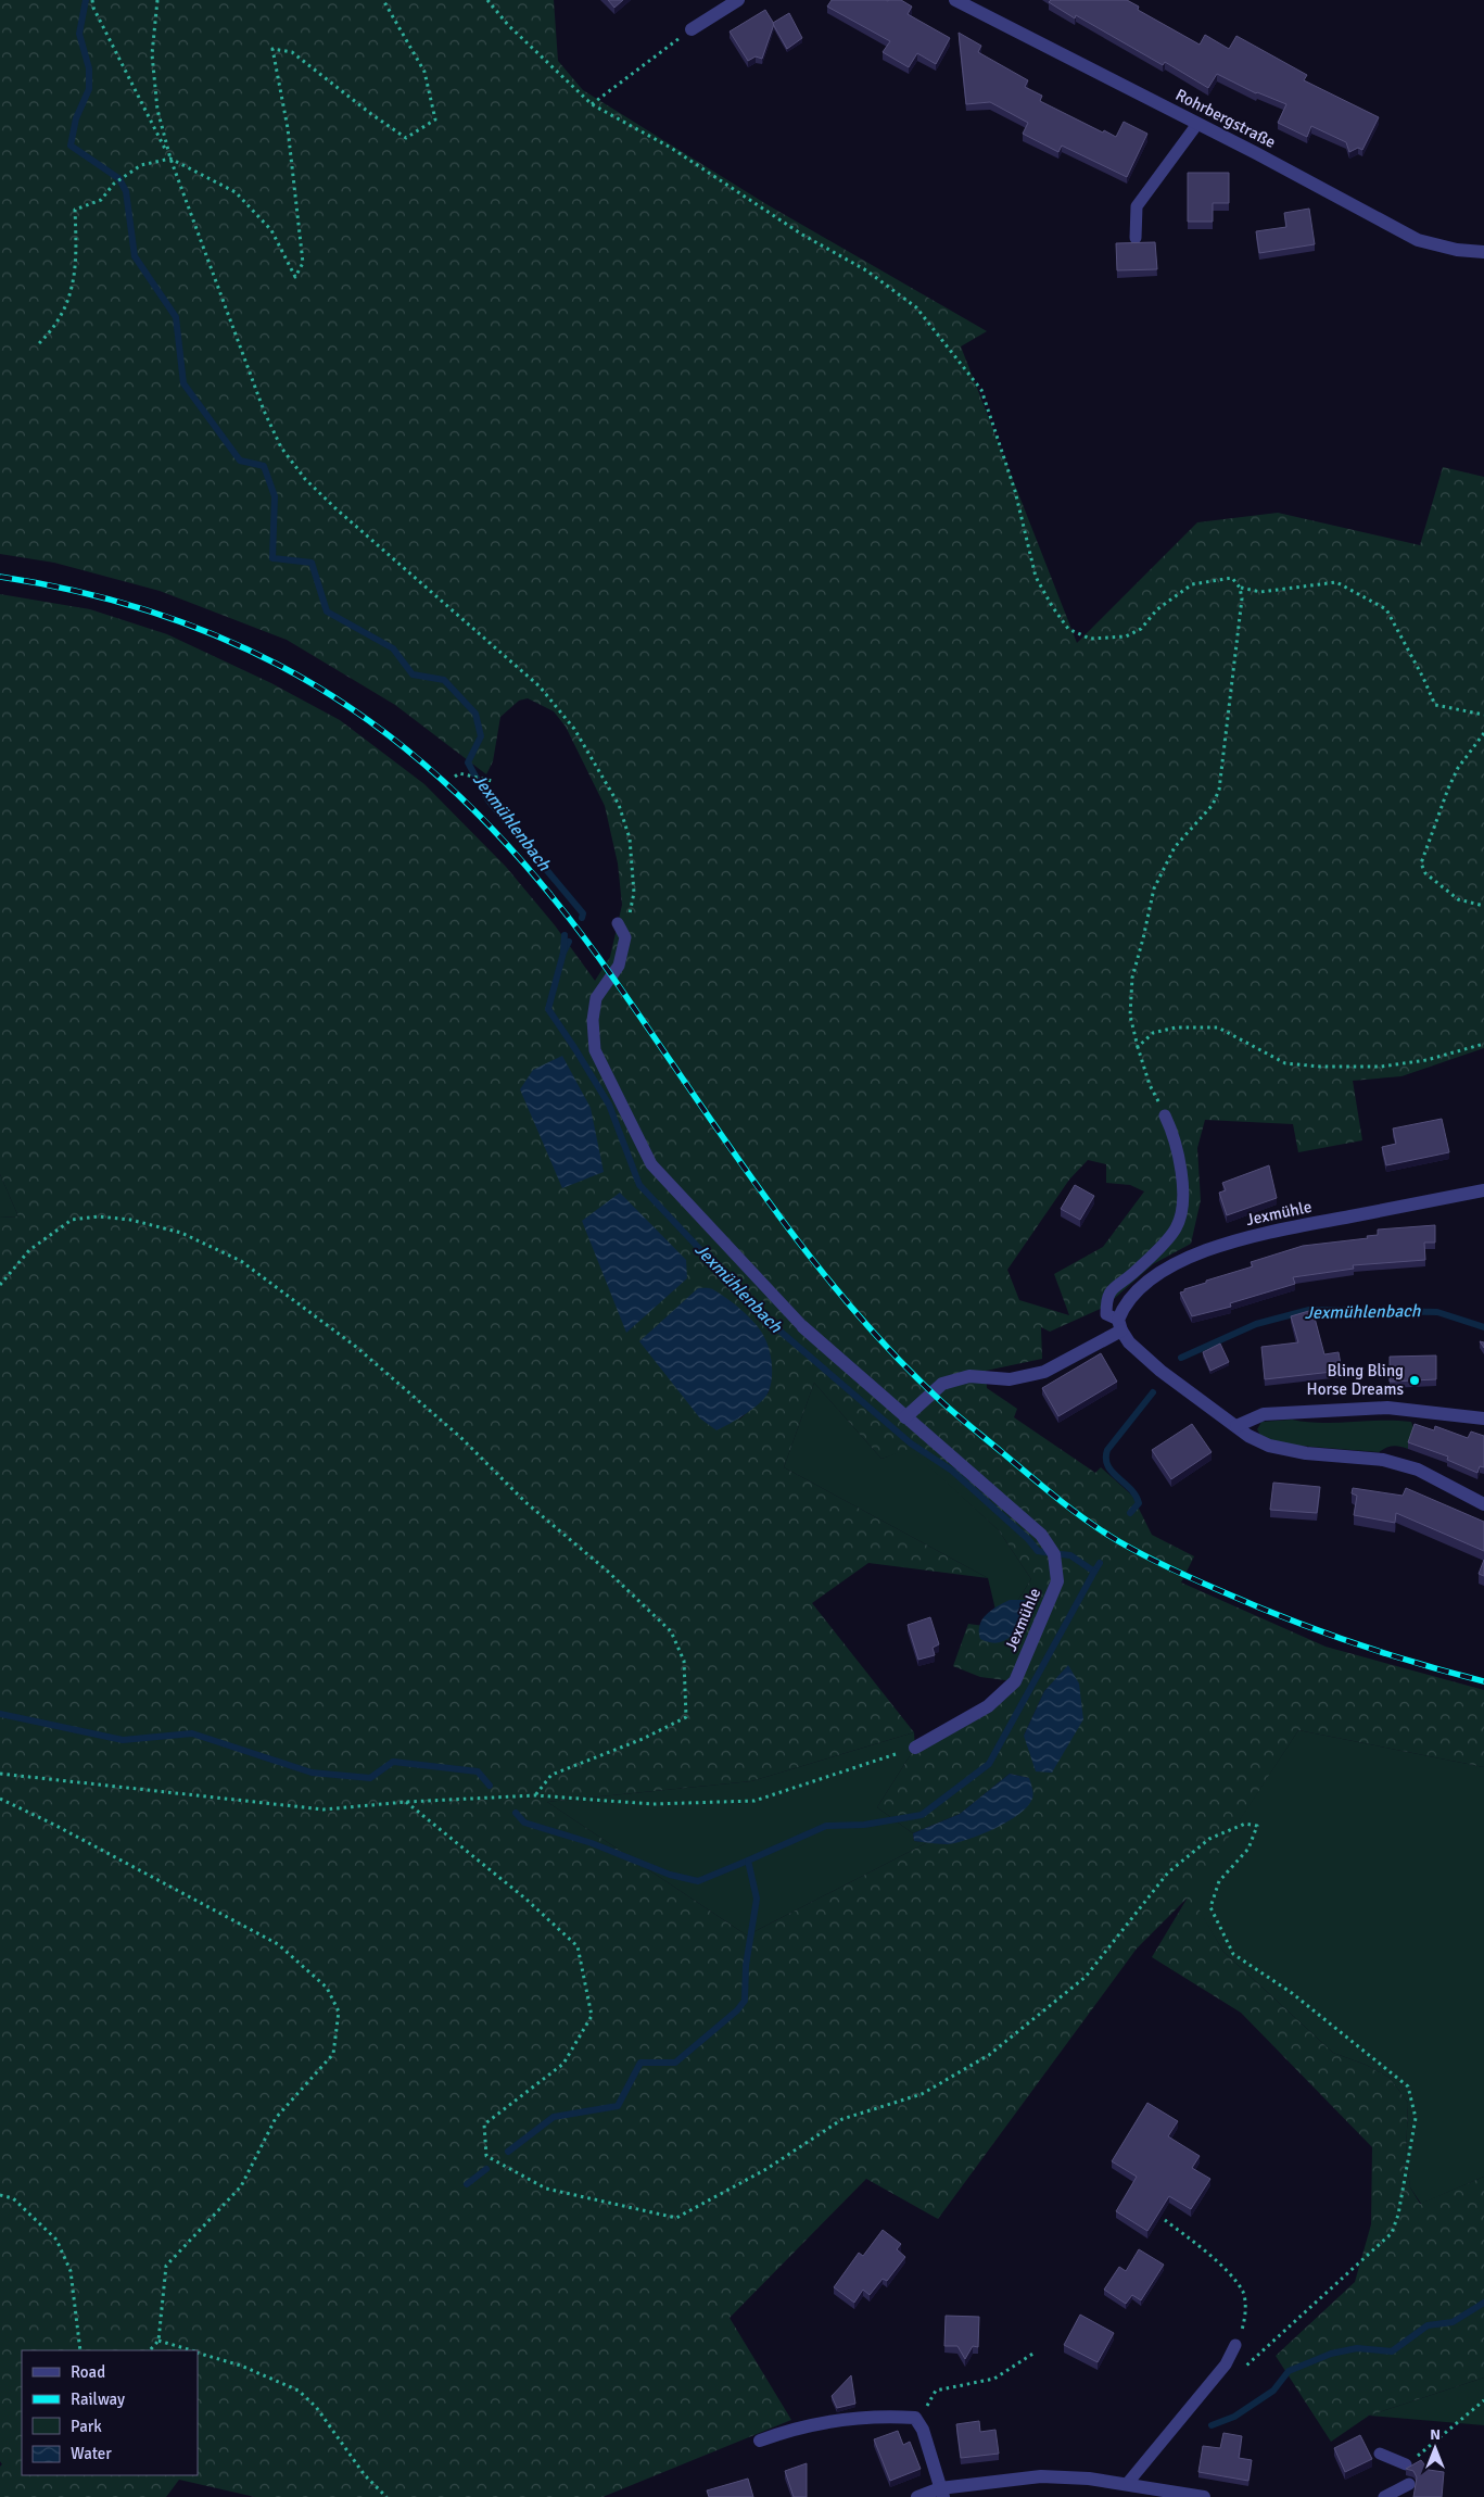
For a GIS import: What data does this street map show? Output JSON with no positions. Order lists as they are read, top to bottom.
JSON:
{
  "streets": {
    "street": ["Rohrbergstraße", "Jexmühle"]
  },
  "water": ["Jexmühlenbach"],
  "places": ["Bling Bling Horse Dreams"],
  "legend": [
    "Road",
    "Railway",
    "Park",
    "Water"
  ],
  "north": "top"
}
